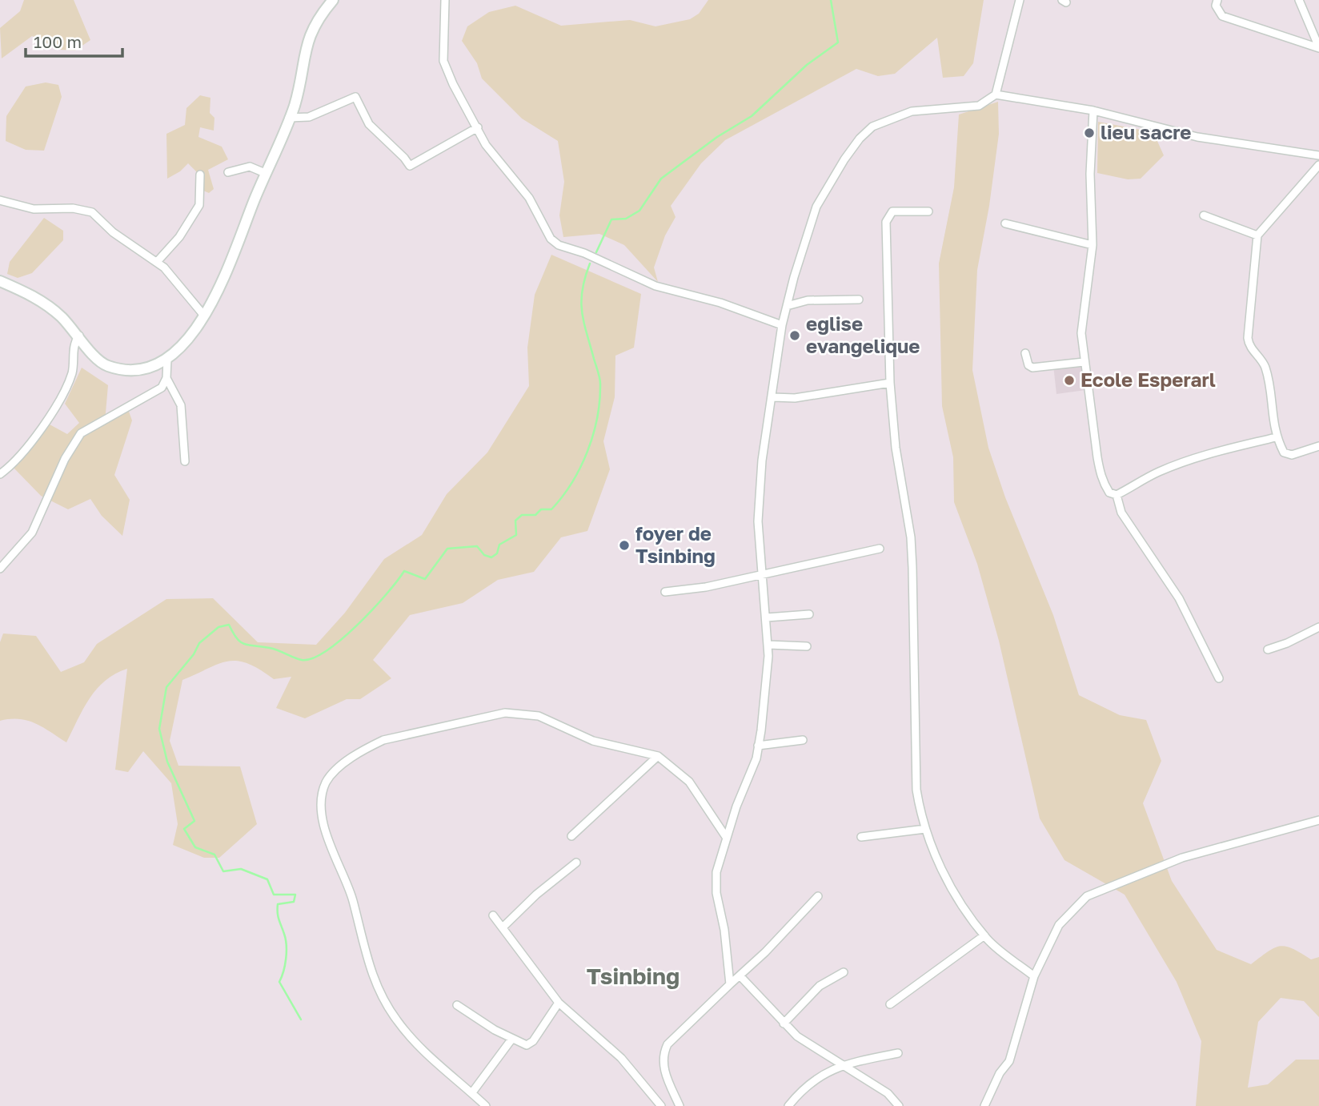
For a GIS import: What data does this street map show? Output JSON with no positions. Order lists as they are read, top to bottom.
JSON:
{
  "districts": ["Tsinbing"],
  "places": [
    "lieu sacre",
    "eglise evangelique",
    "Ecole Esperarl",
    "foyer de Tsinbing"
  ],
  "scale_bar": "100 m"
}
